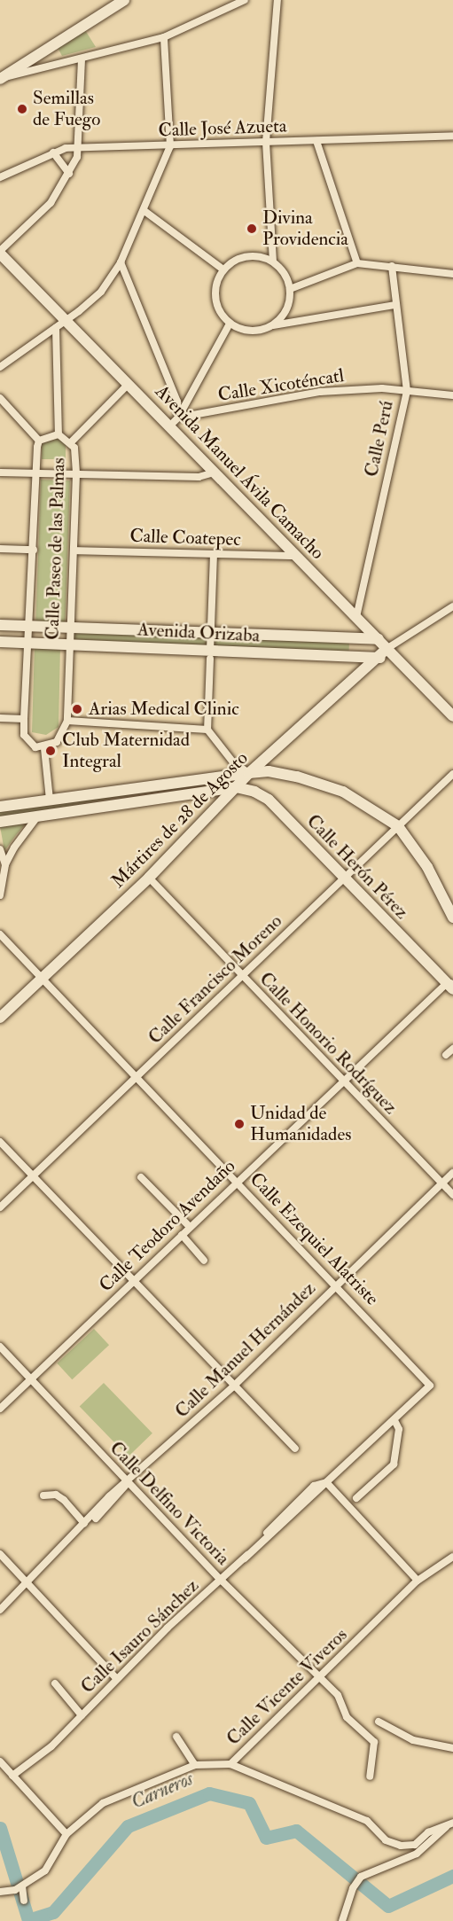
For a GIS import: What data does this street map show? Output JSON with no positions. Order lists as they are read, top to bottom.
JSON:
{
  "streets": {
    "main road": [
      "Avenida Manuel Ávila Camacho",
      "Avenida Orizaba",
      "Mártires de 28 de Agosto",
      "Calle Herón Pérez"
    ],
    "street": [
      "Calle José Azueta",
      "Calle Xicoténcatl",
      "Calle Perú",
      "Calle Coatepec",
      "Calle Paseo de las Palmas",
      "Calle Francisco Moreno",
      "Calle Honorio Rodríguez",
      "Calle Teodoro Avendaño",
      "Calle Ezequiel Alatriste",
      "Calle Manuel Hernández",
      "Calle Delfino Victoria",
      "Calle Isauro Sánchez",
      "Calle Vicente Viveros"
    ]
  },
  "crossings": [
    ["Calle Xicoténcatl", "Calle Perú"],
    ["Calle Perú", "Avenida Manuel Ávila Camacho"],
    ["Avenida Manuel Ávila Camacho", "Calle Coatepec"],
    ["Avenida Manuel Ávila Camacho", "Avenida Orizaba"],
    ["Avenida Manuel Ávila Camacho", "Mártires de 28 de Agosto"],
    ["Calle Coatepec", "Calle Paseo de las Palmas"],
    ["Calle Paseo de las Palmas", "Avenida Orizaba"],
    ["Avenida Orizaba", "Mártires de 28 de Agosto"],
    ["Mártires de 28 de Agosto", "Calle Herón Pérez"],
    ["Mártires de 28 de Agosto", "Calle Honorio Rodríguez"],
    ["Mártires de 28 de Agosto", "Calle Ezequiel Alatriste"],
    ["Calle Herón Pérez", "Calle Francisco Moreno"],
    ["Calle Herón Pérez", "Calle Teodoro Avendaño"],
    ["Calle Francisco Moreno", "Calle Honorio Rodríguez"],
    ["Calle Francisco Moreno", "Calle Ezequiel Alatriste"],
    ["Calle Honorio Rodríguez", "Calle Teodoro Avendaño"],
    ["Calle Honorio Rodríguez", "Calle Manuel Hernández"],
    ["Calle Teodoro Avendaño", "Calle Ezequiel Alatriste"],
    ["Calle Teodoro Avendaño", "Calle Delfino Victoria"],
    ["Calle Ezequiel Alatriste", "Calle Manuel Hernández"],
    ["Calle Ezequiel Alatriste", "Calle Isauro Sánchez"],
    ["Calle Manuel Hernández", "Calle Delfino Victoria"],
    ["Calle Delfino Victoria", "Calle Isauro Sánchez"],
    ["Calle Delfino Victoria", "Calle Vicente Viveros"]
  ],
  "water": ["Carneros"],
  "places": [
    "Semillas de Fuego",
    "Divina Providencia",
    "Arias Medical Clinic",
    "Club Maternidad Integral",
    "Unidad de Humanidades"
  ]
}
